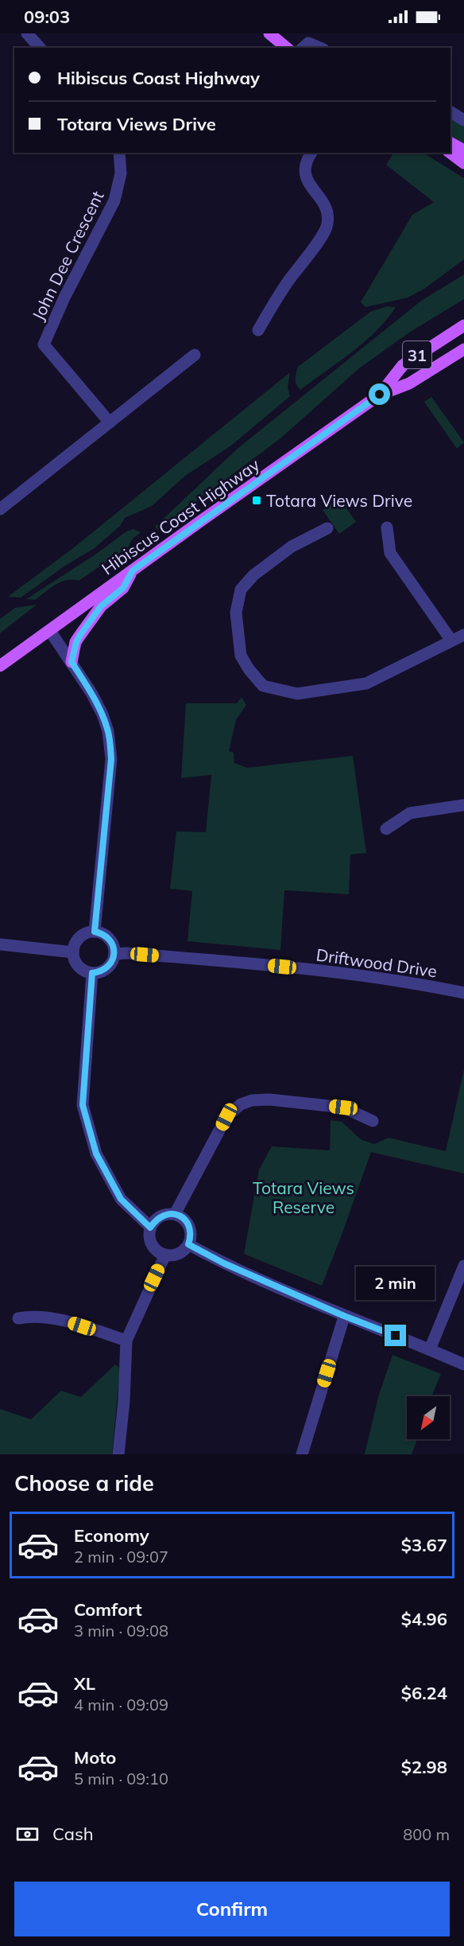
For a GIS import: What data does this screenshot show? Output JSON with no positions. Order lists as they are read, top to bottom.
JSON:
{
  "streets": {
    "main road": ["31", "Hibiscus Coast Highway"],
    "street": ["John Dee Crescent", "Driftwood Drive"]
  },
  "parks": ["Totara Views Reserve"],
  "places": {
    "transit": ["Totara Views Drive"]
  },
  "north": "bottom left",
  "page": {
    "status": "09:03",
    "banner": ["Hibiscus Coast Highway", "Totara Views Drive"],
    "bubble": "2 min",
    "heading": "Choose a ride",
    "list": [
      {
        "name": "Economy",
        "note": "2 min · 09:07",
        "value": "$3.67"
      },
      {
        "name": "Comfort",
        "note": "3 min · 09:08",
        "value": "$4.96"
      },
      {
        "name": "XL",
        "note": "4 min · 09:09",
        "value": "$6.24"
      },
      {
        "name": "Moto",
        "note": "5 min · 09:10",
        "value": "$2.98"
      }
    ],
    "pay": ["Cash", "800 m"],
    "buttons": "Confirm"
  }
}
